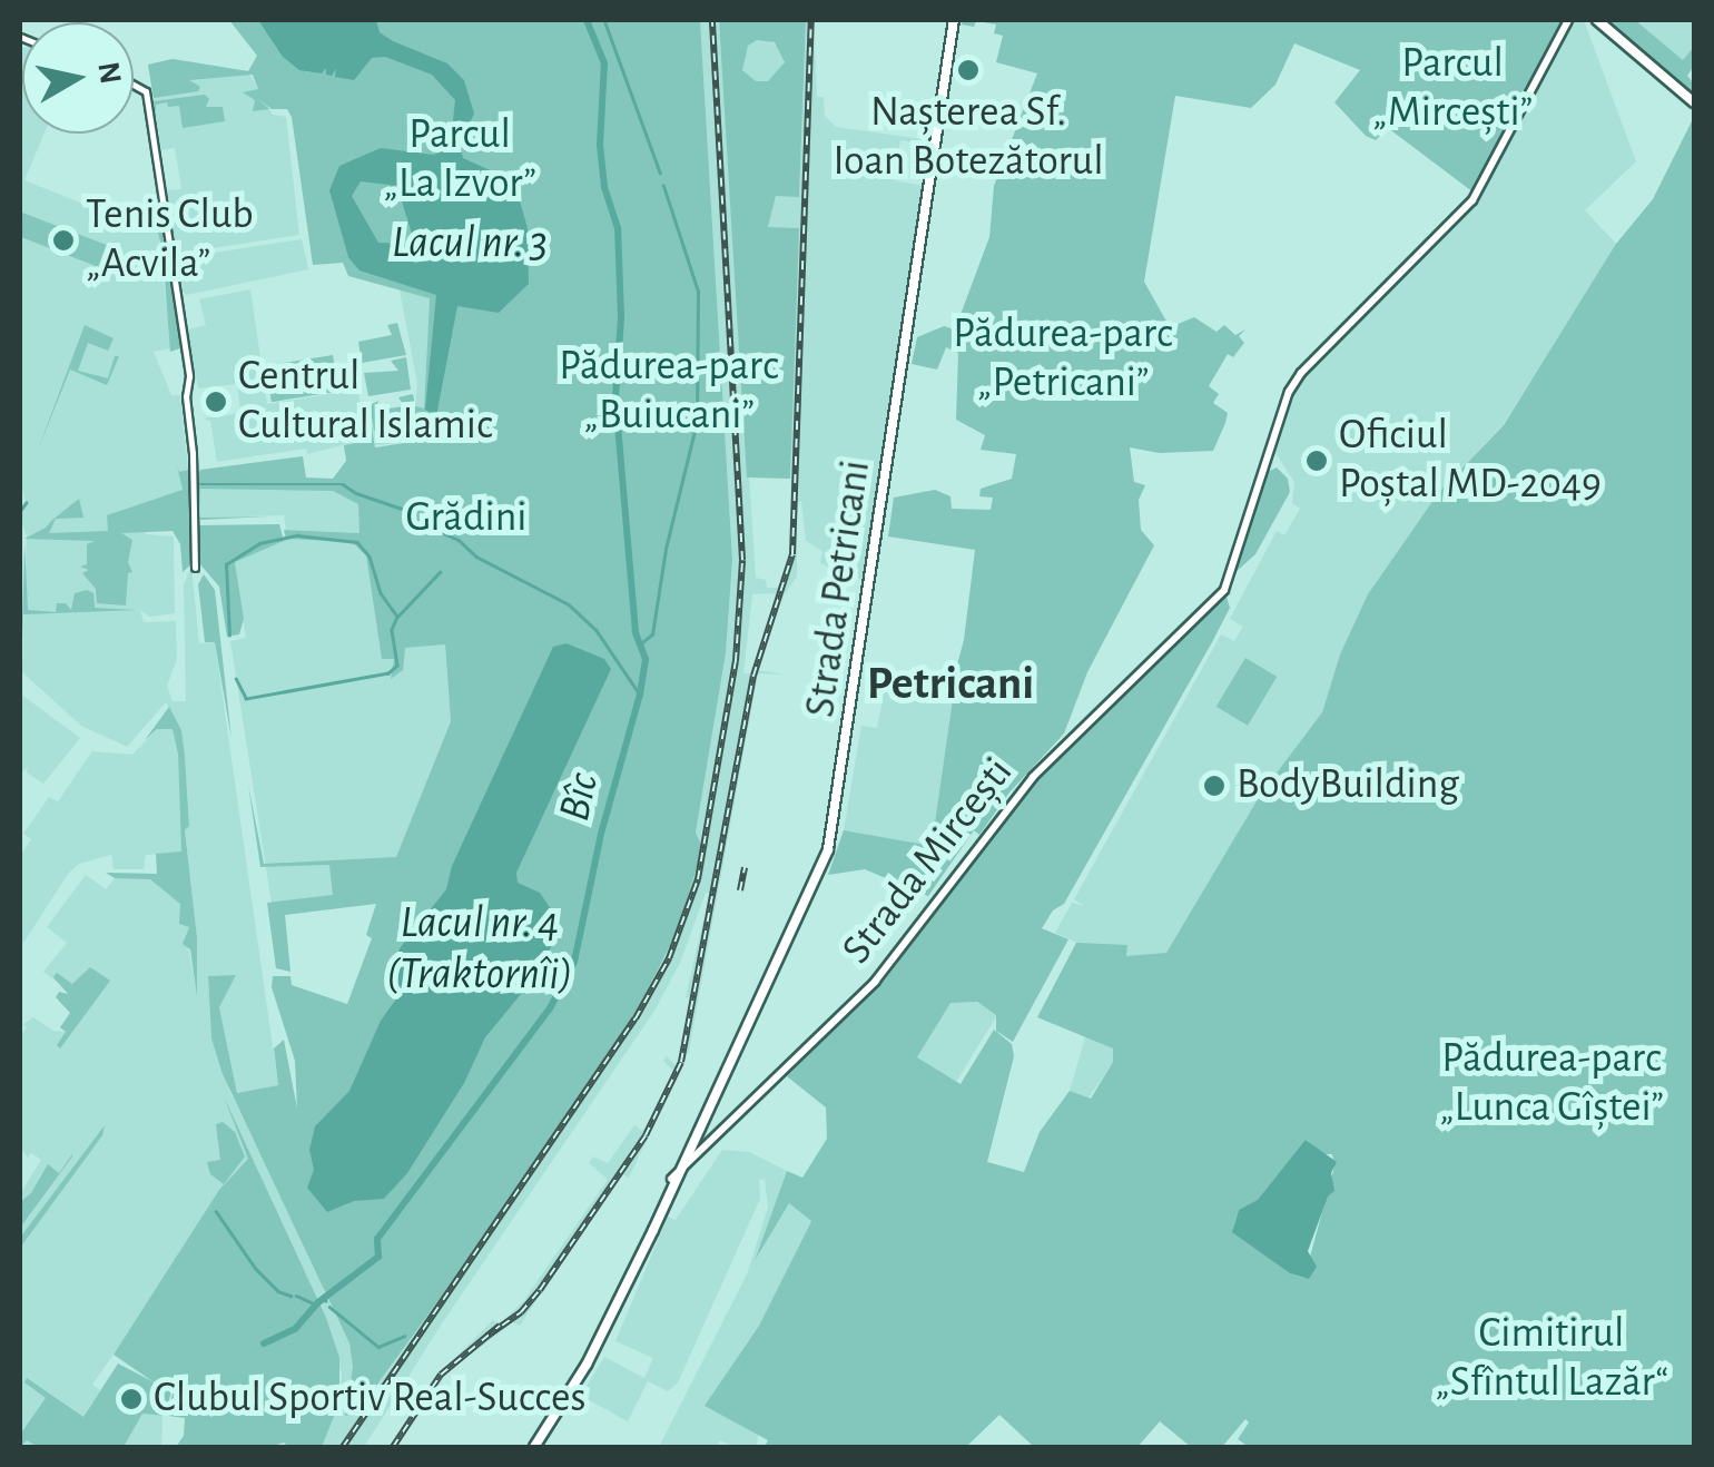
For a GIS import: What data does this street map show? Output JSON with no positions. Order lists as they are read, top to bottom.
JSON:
{
  "streets": {
    "main road": ["Strada Petricani", "Strada Mircești"]
  },
  "crossings": [
    ["Strada Petricani", "Strada Mircești"]
  ],
  "districts": ["Petricani"],
  "water": ["Lacul nr. 3", "Bîc", "Lacul nr. 4 (Traktornîi)"],
  "parks": [
    "Parcul „Mircești”",
    "Parcul „La Izvor”",
    "Pădurea-parc „Petricani”",
    "Pădurea-parc „Buiucani”",
    "Grădini",
    "Pădurea-parc „Lunca Gîștei”",
    "Cimitirul „Sfîntul Lazăr“"
  ],
  "places": [
    "Nașterea Sf. Ioan Botezătorul",
    "Tenis Club „Acvila”",
    "Centrul Cultural Islamic",
    "Oficiul Poștal MD-2049",
    "BodyBuilding",
    "Clubul Sportiv Real-Succes"
  ],
  "north": "right"
}
